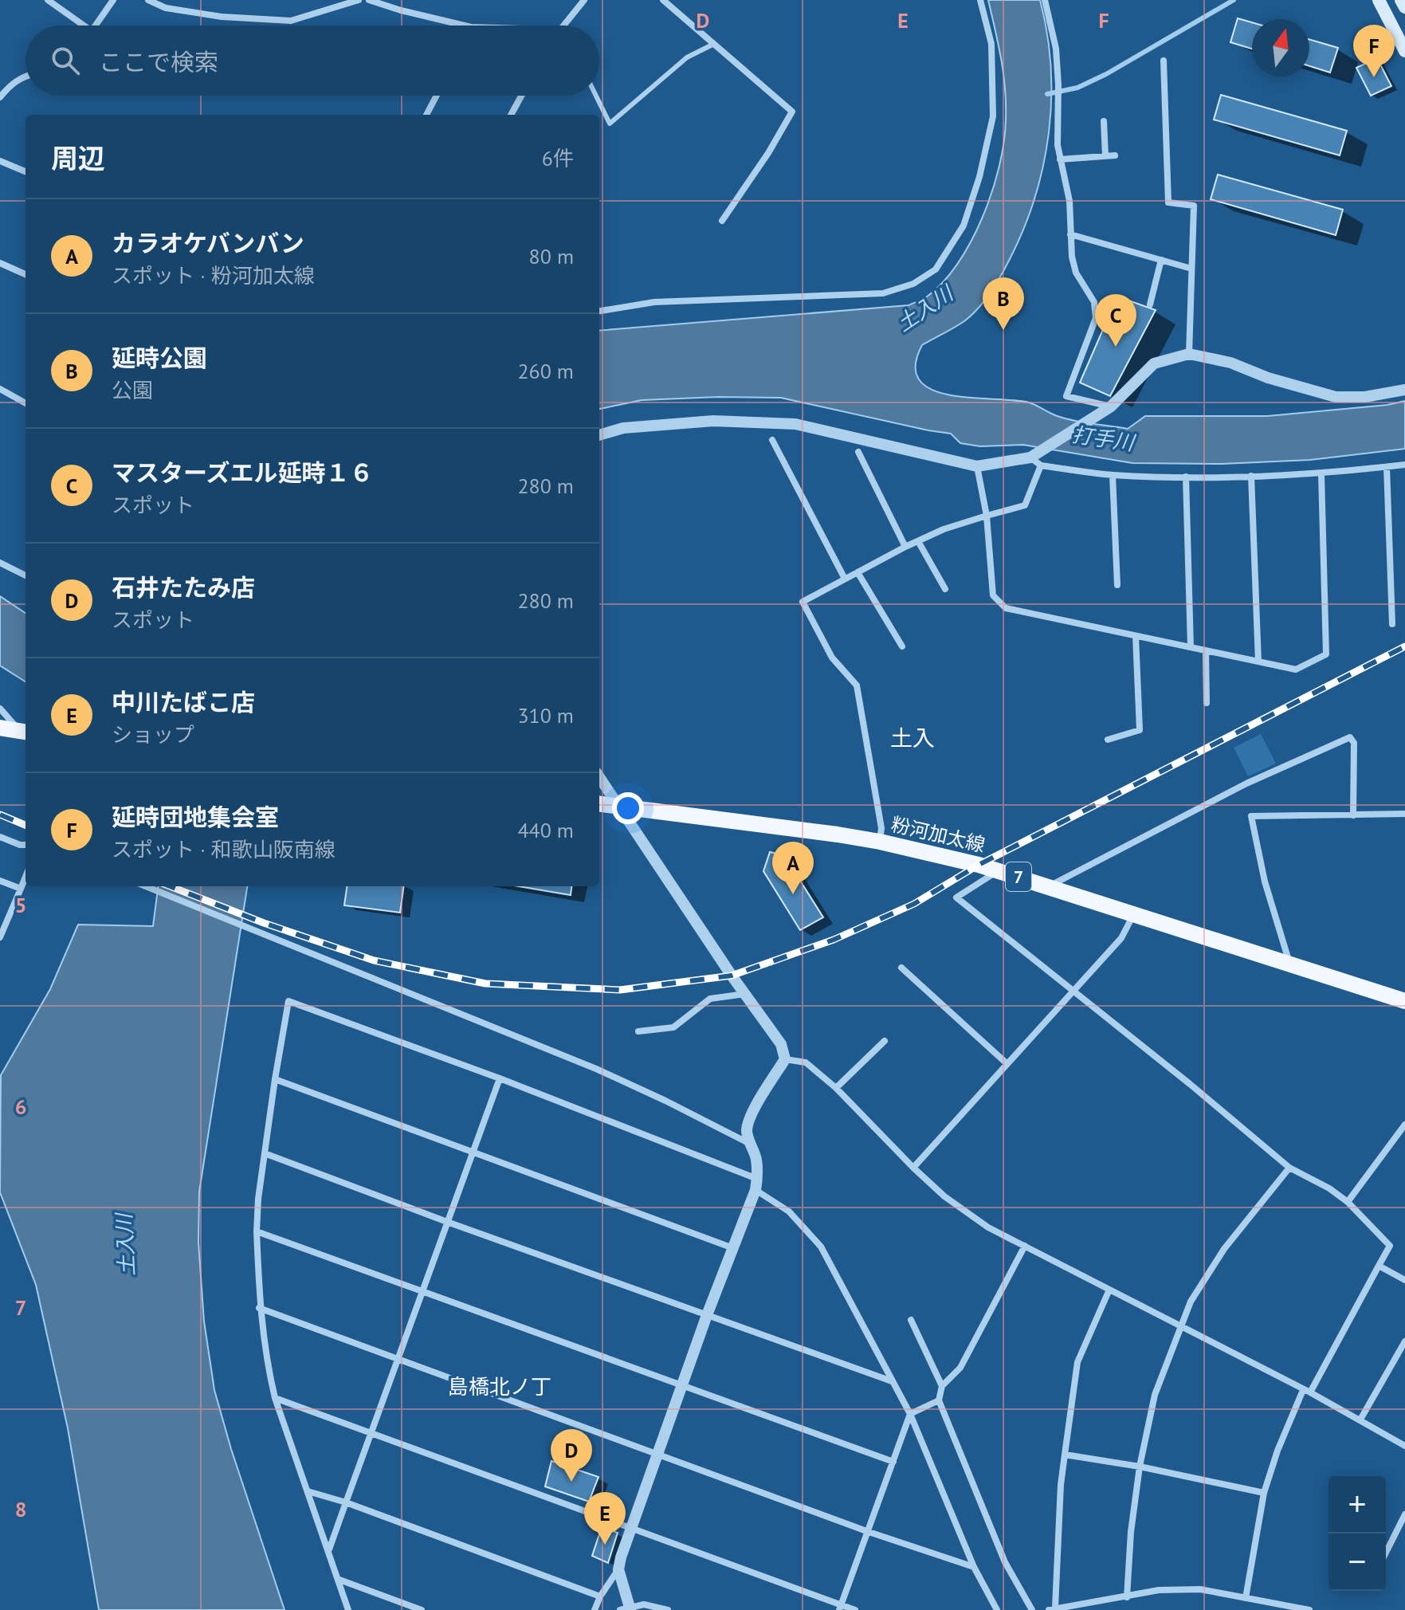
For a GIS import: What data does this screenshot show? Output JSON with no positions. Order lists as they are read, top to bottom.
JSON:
{
  "streets": {
    "main road": ["粉河加太線", "7"]
  },
  "districts": ["土入", "島橋北ノ丁"],
  "water": ["土入川", "打手川"],
  "north": "top",
  "page": {
    "pins": [
      "F",
      "B",
      "C",
      "A",
      "D",
      "E"
    ],
    "search": "ここで検索",
    "heading": ["周辺", "6件"],
    "list": [
      {
        "mark": "A",
        "name": "カラオケバンバン",
        "note": "スポット · 粉河加太線",
        "value": "80 m"
      },
      {
        "mark": "B",
        "name": "延時公園",
        "note": "公園",
        "value": "260 m"
      },
      {
        "mark": "C",
        "name": "マスターズエル延時１６",
        "note": "スポット",
        "value": "280 m"
      },
      {
        "mark": "D",
        "name": "石井たたみ店",
        "note": "スポット",
        "value": "280 m"
      },
      {
        "mark": "E",
        "name": "中川たばこ店",
        "note": "ショップ",
        "value": "310 m"
      },
      {
        "mark": "F",
        "name": "延時団地集会室",
        "note": "スポット · 和歌山阪南線",
        "value": "440 m"
      }
    ],
    "map_buttons": ["+", "−"]
  },
  "grid": {
    "columns": ["D", "E", "F"],
    "rows": [
      "5",
      "6",
      "7",
      "8"
    ]
  }
}
